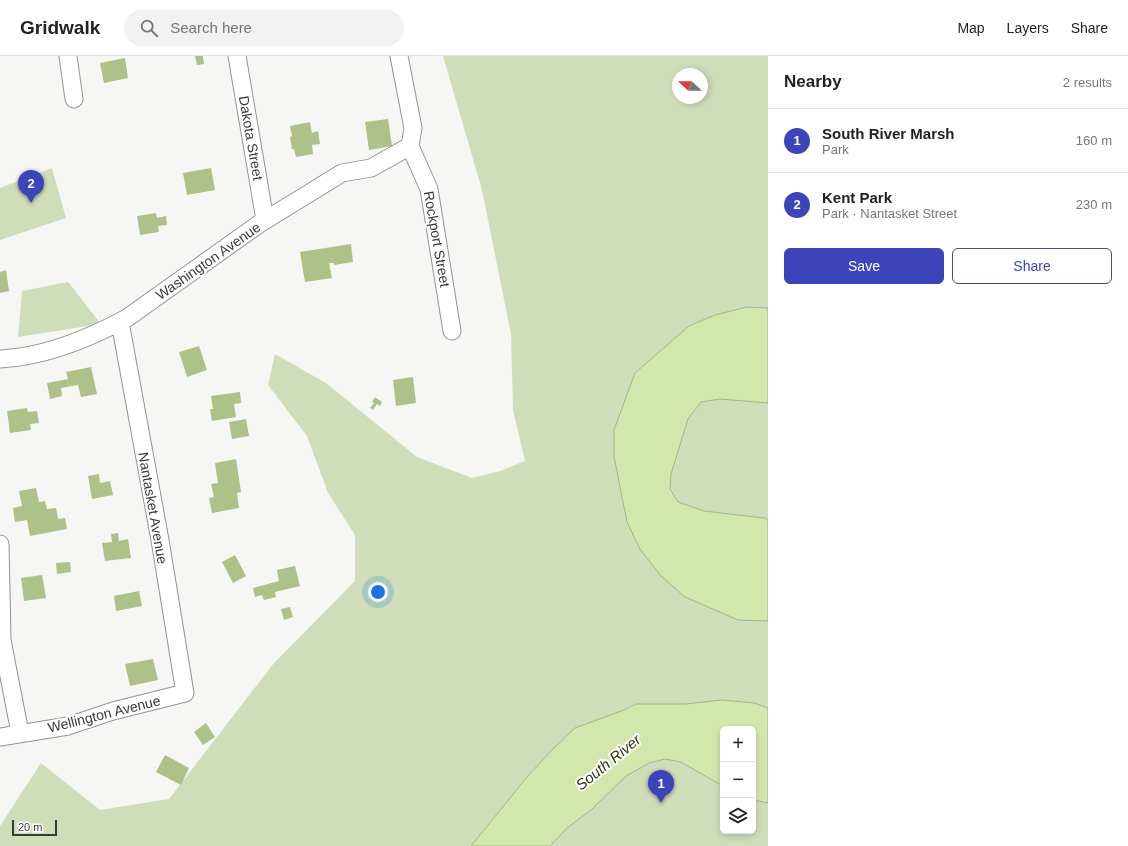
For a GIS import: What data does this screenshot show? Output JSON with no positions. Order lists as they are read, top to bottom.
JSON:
{
  "streets": {
    "street": [
      "Dakota Street",
      "Rockport Street",
      "Washington Avenue",
      "Nantasket Avenue",
      "Wellington Avenue"
    ]
  },
  "crossings": [
    ["Dakota Street", "Washington Avenue"],
    ["Rockport Street", "Washington Avenue"],
    ["Washington Avenue", "Nantasket Avenue"],
    ["Nantasket Avenue", "Wellington Avenue"]
  ],
  "water": ["South River"],
  "scale_bar": "20 m",
  "north": "left",
  "page": {
    "header": "Gridwalk",
    "search": "Search here",
    "nav": ["Map", "Layers", "Share"],
    "heading": ["Nearby", "2 results"],
    "list": [
      {
        "mark": "1",
        "name": "South River Marsh",
        "note": "Park",
        "value": "160 m"
      },
      {
        "mark": "2",
        "name": "Kent Park",
        "note": "Park · Nantasket Street",
        "value": "230 m"
      }
    ],
    "pins": ["2", "1"],
    "buttons": ["Save", "Share"],
    "map_buttons": ["+", "−"],
    "scale": "20 m"
  }
}
